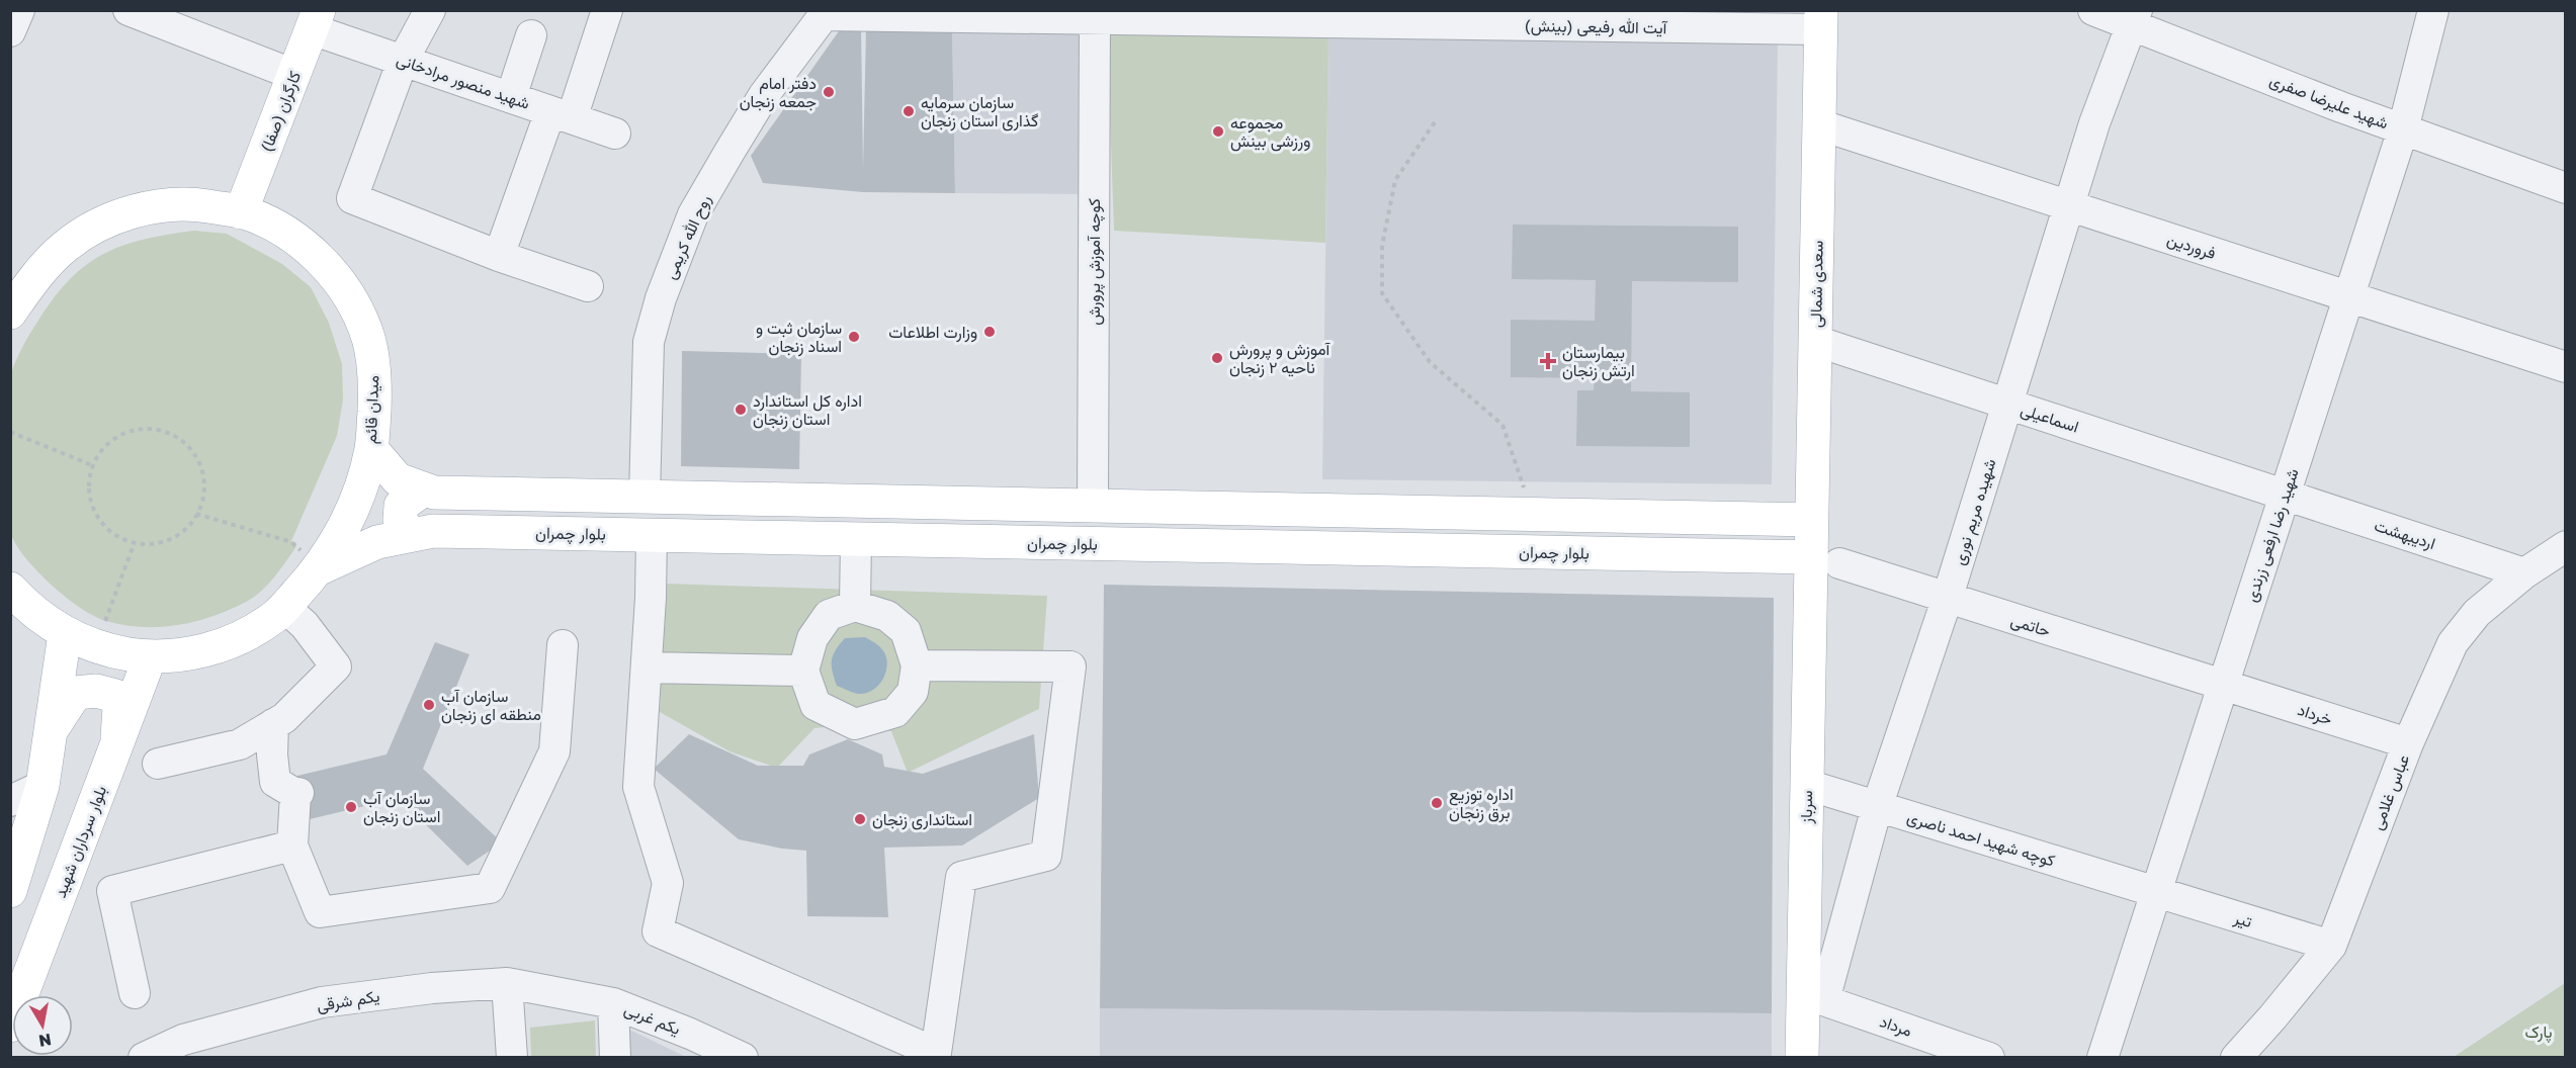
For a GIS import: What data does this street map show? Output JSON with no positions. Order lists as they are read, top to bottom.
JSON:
{
  "streets": {
    "main road": [
      "کارگران (صفا)",
      "سعدی شمالی",
      "میدان قائم",
      "بلوار چمران",
      "سرباز",
      "بلوار سرداران شهید"
    ],
    "street": [
      "آیت الله رفیعی (بینش)",
      "شهید منصور مرادخانی",
      "شهید علیرضا صفری",
      "روح الله کریمی",
      "فروردین",
      "کوچه آموزش پرورش",
      "اسماعیلی",
      "شهیده مریم نوری",
      "اردیبهشت",
      "شهید رضا ارفعی زرندی",
      "حاتمی",
      "خرداد",
      "عباس غلامی",
      "کوچه شهید احمد ناصری",
      "تیر",
      "یکم شرقی",
      "یکم غربی",
      "مرداد"
    ]
  },
  "crossings": [
    ["آیت الله رفیعی (بینش)", "روح الله کریمی"],
    ["آیت الله رفیعی (بینش)", "کوچه آموزش پرورش"],
    ["آیت الله رفیعی (بینش)", "سعدی شمالی"],
    ["شهید منصور مرادخانی", "کارگران (صفا)"],
    ["شهید علیرضا صفری", "شهیده مریم نوری"],
    ["شهید علیرضا صفری", "شهید رضا ارفعی زرندی"],
    ["کارگران (صفا)", "میدان قائم"],
    ["فروردین", "سعدی شمالی"],
    ["فروردین", "شهیده مریم نوری"],
    ["فروردین", "شهید رضا ارفعی زرندی"],
    ["سعدی شمالی", "اسماعیلی"],
    ["سعدی شمالی", "بلوار چمران"],
    ["سعدی شمالی", "حاتمی"],
    ["سعدی شمالی", "سرباز"],
    ["میدان قائم", "بلوار چمران"],
    ["میدان قائم", "بلوار سرداران شهید"],
    ["اسماعیلی", "شهیده مریم نوری"],
    ["اسماعیلی", "اردیبهشت"],
    ["اسماعیلی", "شهید رضا ارفعی زرندی"],
    ["شهیده مریم نوری", "حاتمی"],
    ["شهیده مریم نوری", "سرباز"],
    ["شهیده مریم نوری", "کوچه شهید احمد ناصری"],
    ["شهیده مریم نوری", "مرداد"],
    ["بلوار چمران", "حاتمی"],
    ["بلوار چمران", "سرباز"],
    ["اردیبهشت", "شهید رضا ارفعی زرندی"],
    ["اردیبهشت", "عباس غلامی"],
    ["شهید رضا ارفعی زرندی", "حاتمی"],
    ["شهید رضا ارفعی زرندی", "خرداد"],
    ["شهید رضا ارفعی زرندی", "کوچه شهید احمد ناصری"],
    ["شهید رضا ارفعی زرندی", "تیر"],
    ["حاتمی", "خرداد"],
    ["حاتمی", "سرباز"],
    ["خرداد", "عباس غلامی"],
    ["عباس غلامی", "تیر"],
    ["سرباز", "کوچه شهید احمد ناصری"],
    ["سرباز", "مرداد"],
    ["کوچه شهید احمد ناصری", "تیر"],
    ["یکم شرقی", "یکم غربی"]
  ],
  "parks": ["پارک"],
  "places": {
    "other": [
      "دفتر امام جمعه زنجان",
      "سازمان سرمایه گذاری استان زنجان",
      "مجموعه ورزشی بینش",
      "وزارت اطلاعات",
      "سازمان ثبت و اسناد زنجان",
      "آموزش و پرورش ناحیه ۲ زنجان",
      "اداره کل استاندارد استان زنجان",
      "سازمان آب منطقه ای زنجان",
      "اداره توزیع برق زنجان",
      "سازمان آب استان زنجان",
      "استانداری زنجان"
    ],
    "health": ["بیمارستان ارتش زنجان"]
  },
  "north": "bottom"
}
